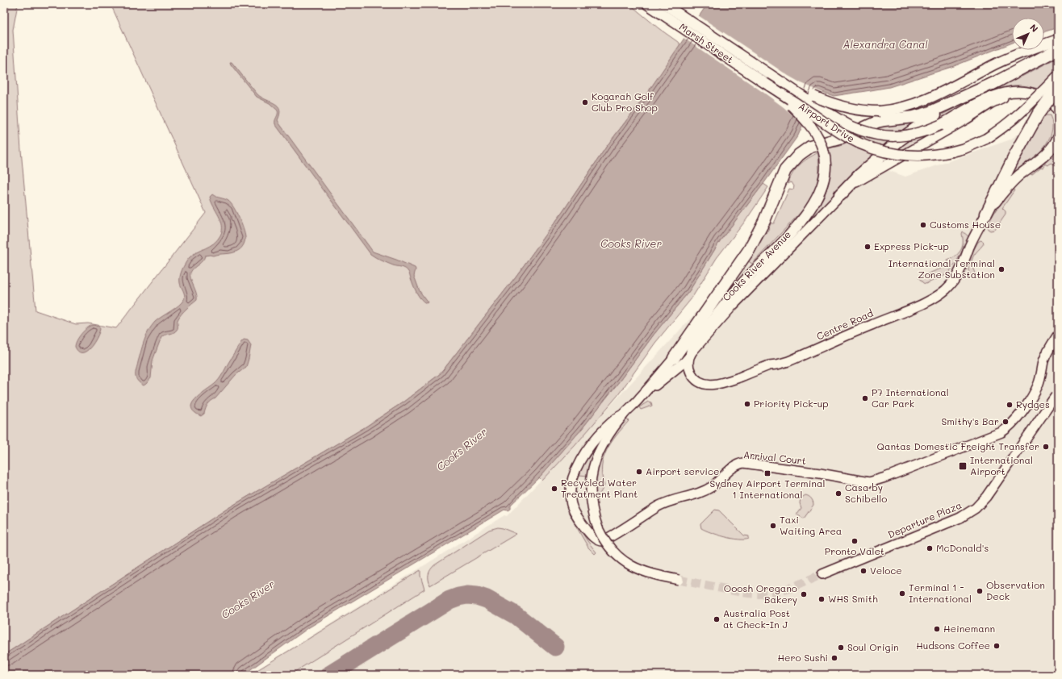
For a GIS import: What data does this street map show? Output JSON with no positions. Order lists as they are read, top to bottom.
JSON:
{
  "streets": {
    "main road": ["Marsh Street", "Airport Drive"],
    "street": [
      "Cooks River Avenue",
      "Centre Road",
      "Arrival Court",
      "Departure Plaza"
    ]
  },
  "crossings": [
    ["Marsh Street", "Airport Drive"],
    ["Cooks River Avenue", "Centre Road"]
  ],
  "water": ["Alexandra Canal", "Cooks River"],
  "places": {
    "other": [
      "Kogarah Golf Club Pro Shop",
      "Customs House",
      "Express Pick-up",
      "International Terminal Zone Substation",
      "P7 International Car Park",
      "Priority Pick-up",
      "Rydges",
      "Smithy's Bar",
      "Qantas Domestic Freight Transfer",
      "Airport service",
      "Recycled Water Treatment Plant",
      "Casa by Schibello",
      "Taxi Waiting Area",
      "Pronto Valet",
      "McDonald's",
      "Veloce",
      "Observation Deck",
      "Terminal 1 - International",
      "Ooosh Oregano Bakery",
      "WHS Smith",
      "Australia Post at Check-In J",
      "Heinemann",
      "Hudsons Coffee",
      "Soul Origin",
      "Hero Sushi"
    ],
    "transit": ["International Airport", "Sydney Airport Terminal 1 International"]
  },
  "north": "top right"
}
